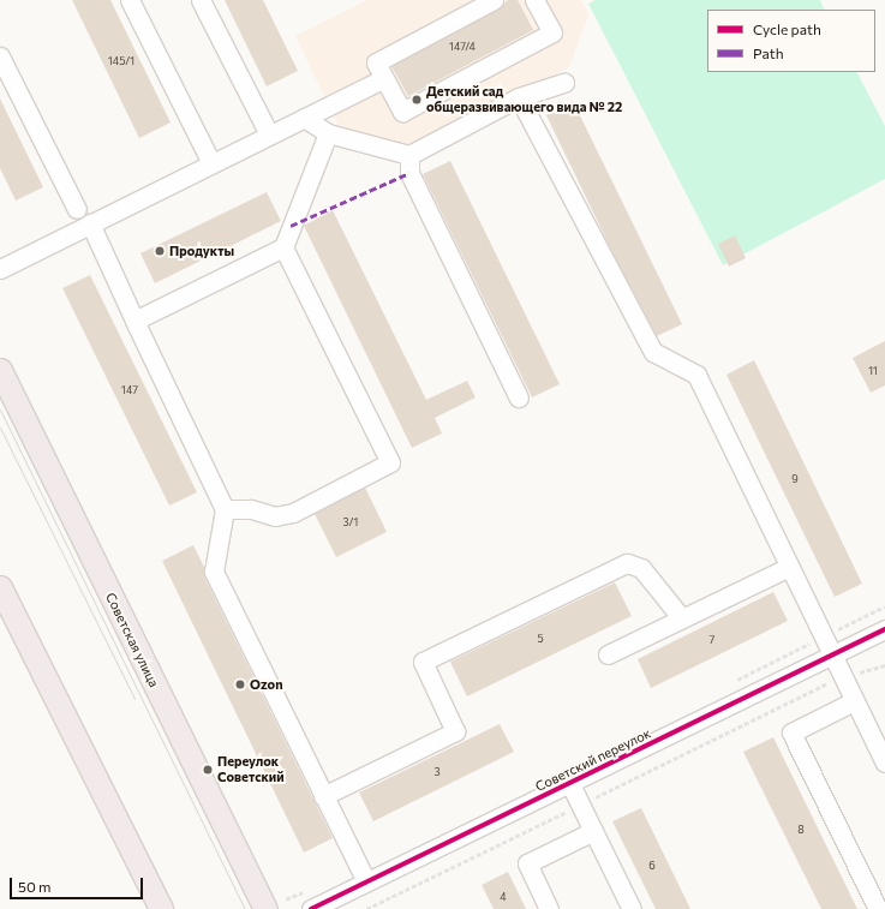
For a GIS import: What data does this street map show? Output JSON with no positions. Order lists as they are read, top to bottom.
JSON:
{
  "streets": {
    "main road": ["Советская улица"],
    "street": ["Советский переулок"]
  },
  "places": [
    "Детский сад общеразвивающего вида № 22",
    "Продукты",
    "Ozon",
    "Переулок Советский"
  ],
  "house_numbers": [
    "147/4",
    "145/1",
    "11",
    "147",
    "9",
    "3/1",
    "5",
    "7",
    "3",
    "8",
    "6",
    "4"
  ],
  "legend": ["Cycle path", "Path"],
  "scale_bar": "50 m"
}
